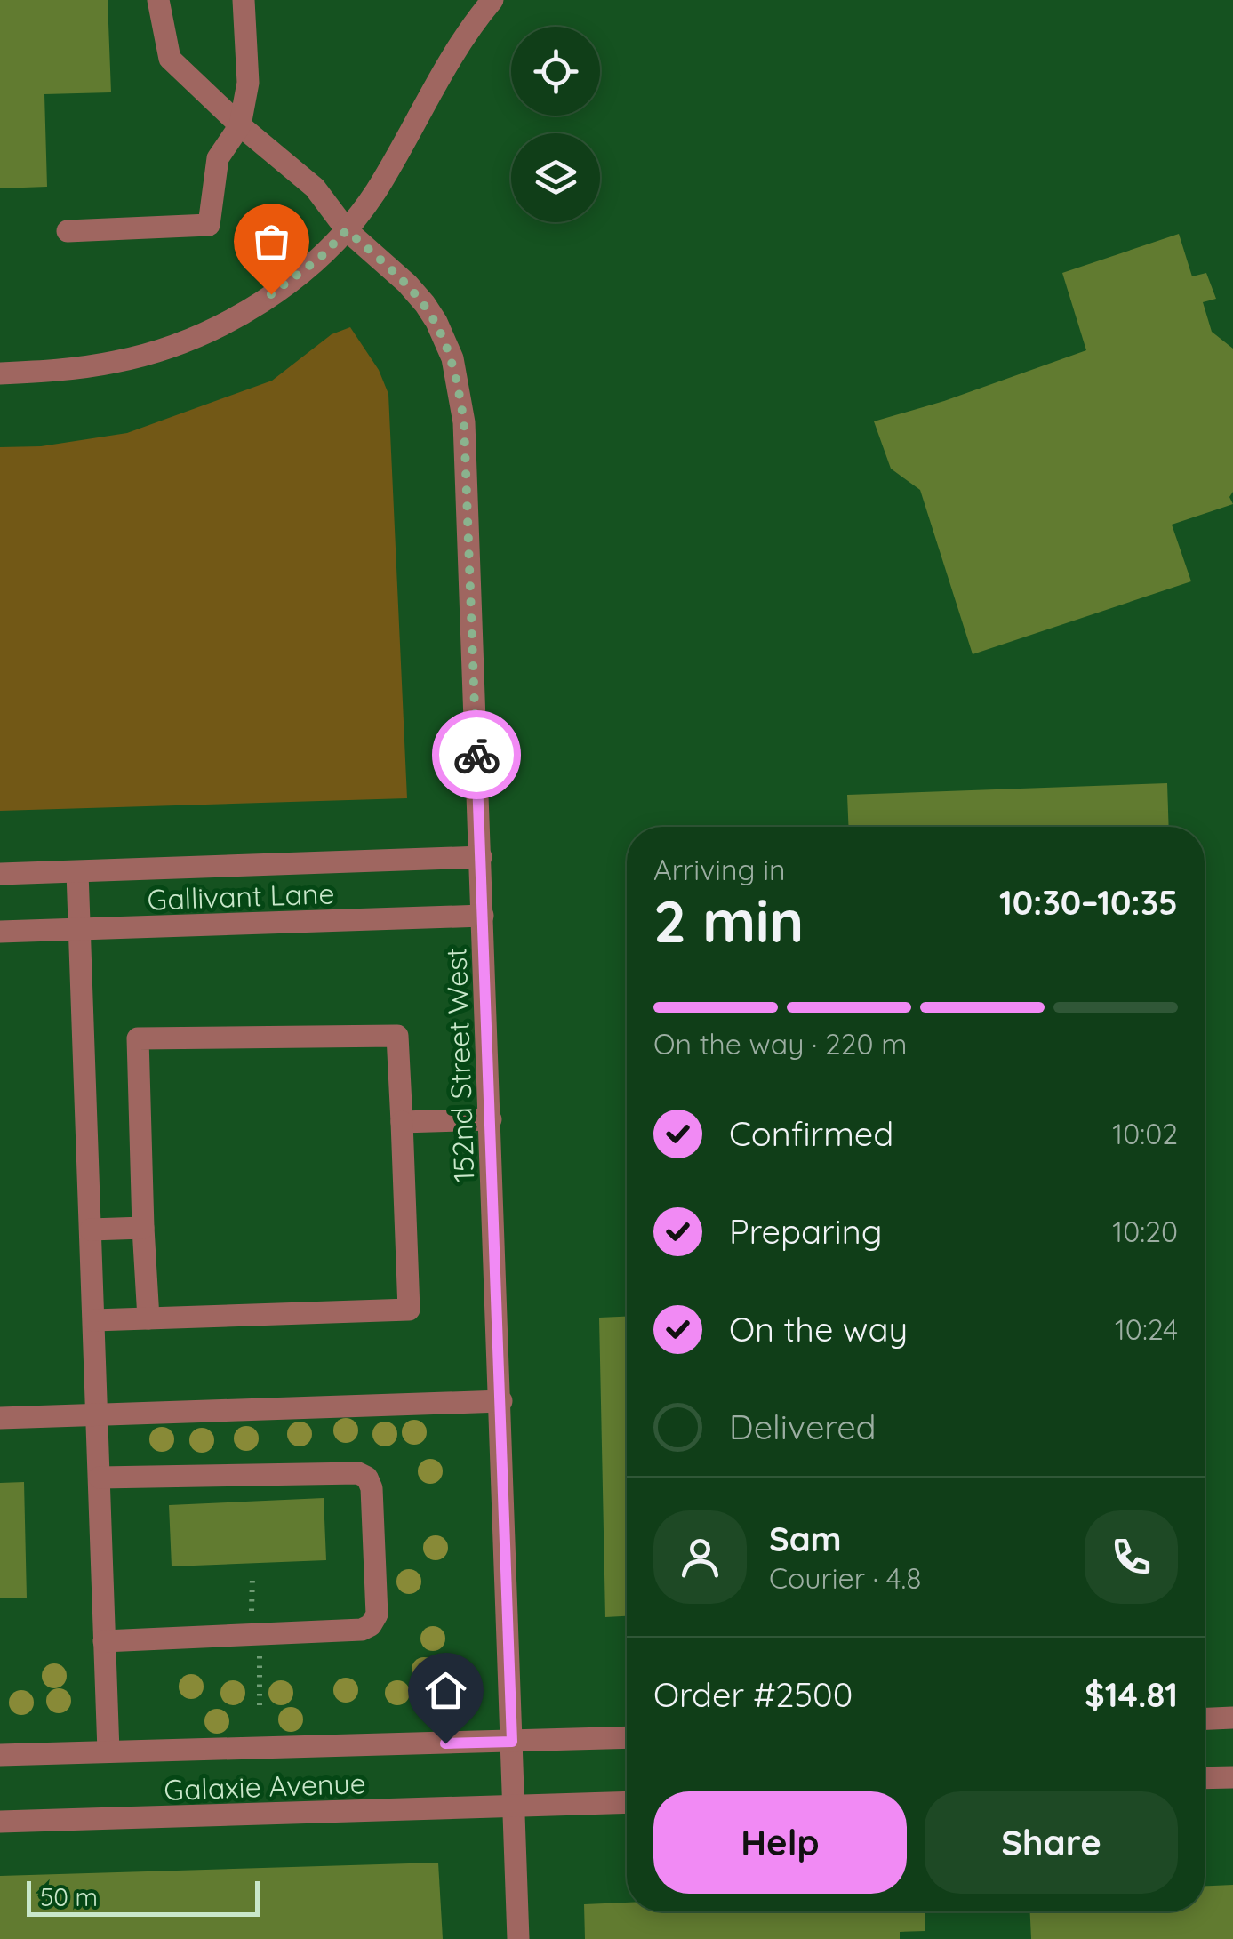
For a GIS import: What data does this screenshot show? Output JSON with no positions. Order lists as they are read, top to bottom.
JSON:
{
  "streets": {
    "street": ["Gallivant Lane", "152nd Street West", "Galaxie Avenue"]
  },
  "crossings": [
    ["Gallivant Lane", "152nd Street West"],
    ["152nd Street West", "Galaxie Avenue"]
  ],
  "scale_bar": "50 m",
  "page": {
    "heading": ["2 min", "Arriving in", "10:30–10:35"],
    "panel": [
      "Sam",
      "Courier · 4.8",
      "Order #2500",
      "$14.81"
    ],
    "bar": "On the way · 220 m",
    "list": [
      ["Confirmed", "10:02"],
      ["Preparing", "10:20"],
      ["On the way", "10:24"],
      "Delivered"
    ],
    "buttons": ["Help", "Share"],
    "scale": "50 m"
  }
}
